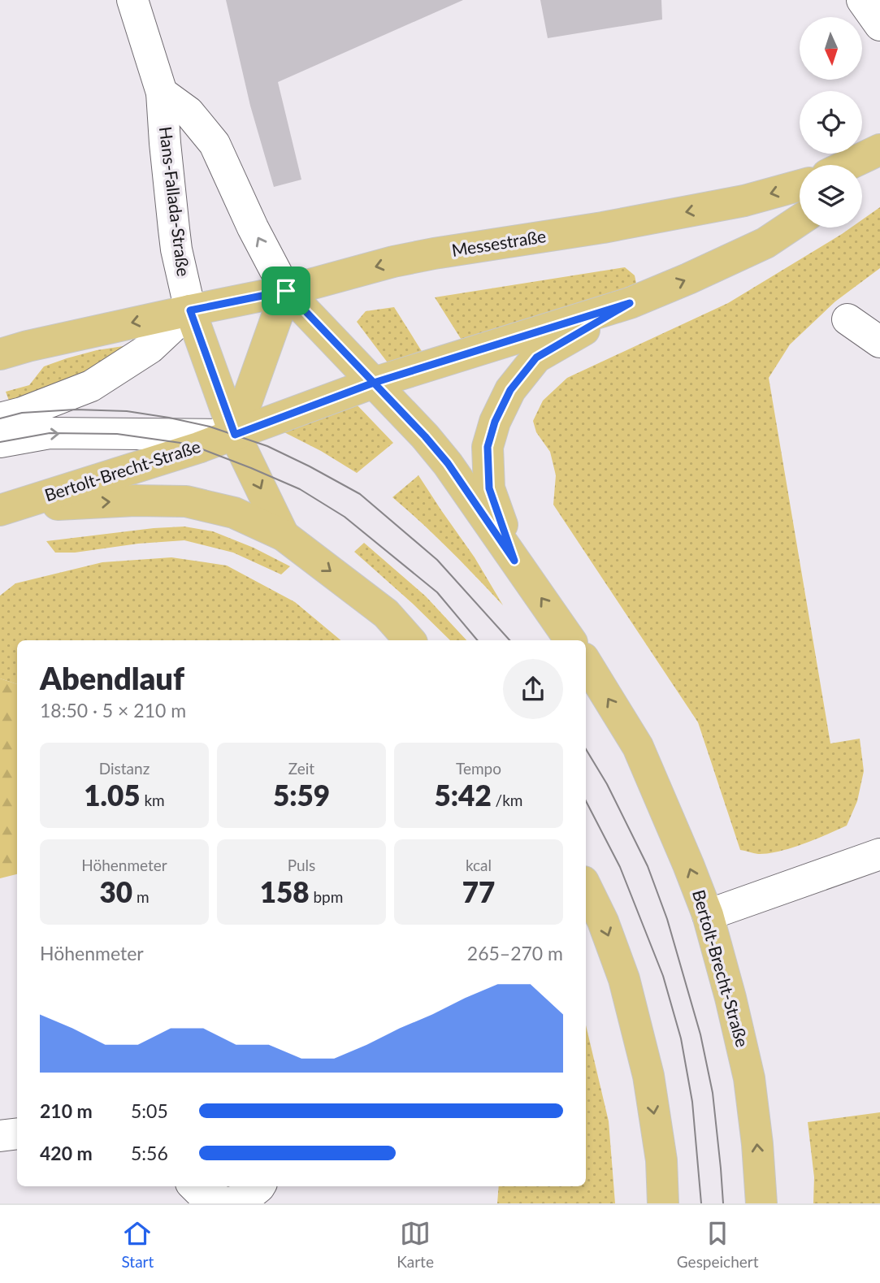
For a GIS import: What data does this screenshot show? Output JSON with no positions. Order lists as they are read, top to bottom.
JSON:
{
  "streets": {
    "main road": ["Messestraße", "Bertolt-Brecht-Straße"],
    "street": ["Hans-Fallada-Straße"]
  },
  "crossings": [
    ["Hans-Fallada-Straße", "Messestraße"],
    ["Hans-Fallada-Straße", "Bertolt-Brecht-Straße"],
    ["Messestraße", "Bertolt-Brecht-Straße"]
  ],
  "north": "bottom",
  "page": {
    "heading": ["Abendlauf", "18:50 · 5 × 210 m"],
    "stats": [
      ["Distanz", "1.05 km"],
      ["Zeit", "5:59"],
      ["Tempo", "5:42 /km"],
      ["Höhenmeter", "30 m"],
      ["Puls", "158 bpm"],
      ["kcal", "77"]
    ],
    "chart": ["Höhenmeter", "265–270 m"],
    "list": [
      {
        "name": "210 m",
        "note": "5:05"
      },
      {
        "name": "420 m",
        "note": "5:56"
      }
    ],
    "tabs": ["Start", "Karte", "Gespeichert"]
  }
}
